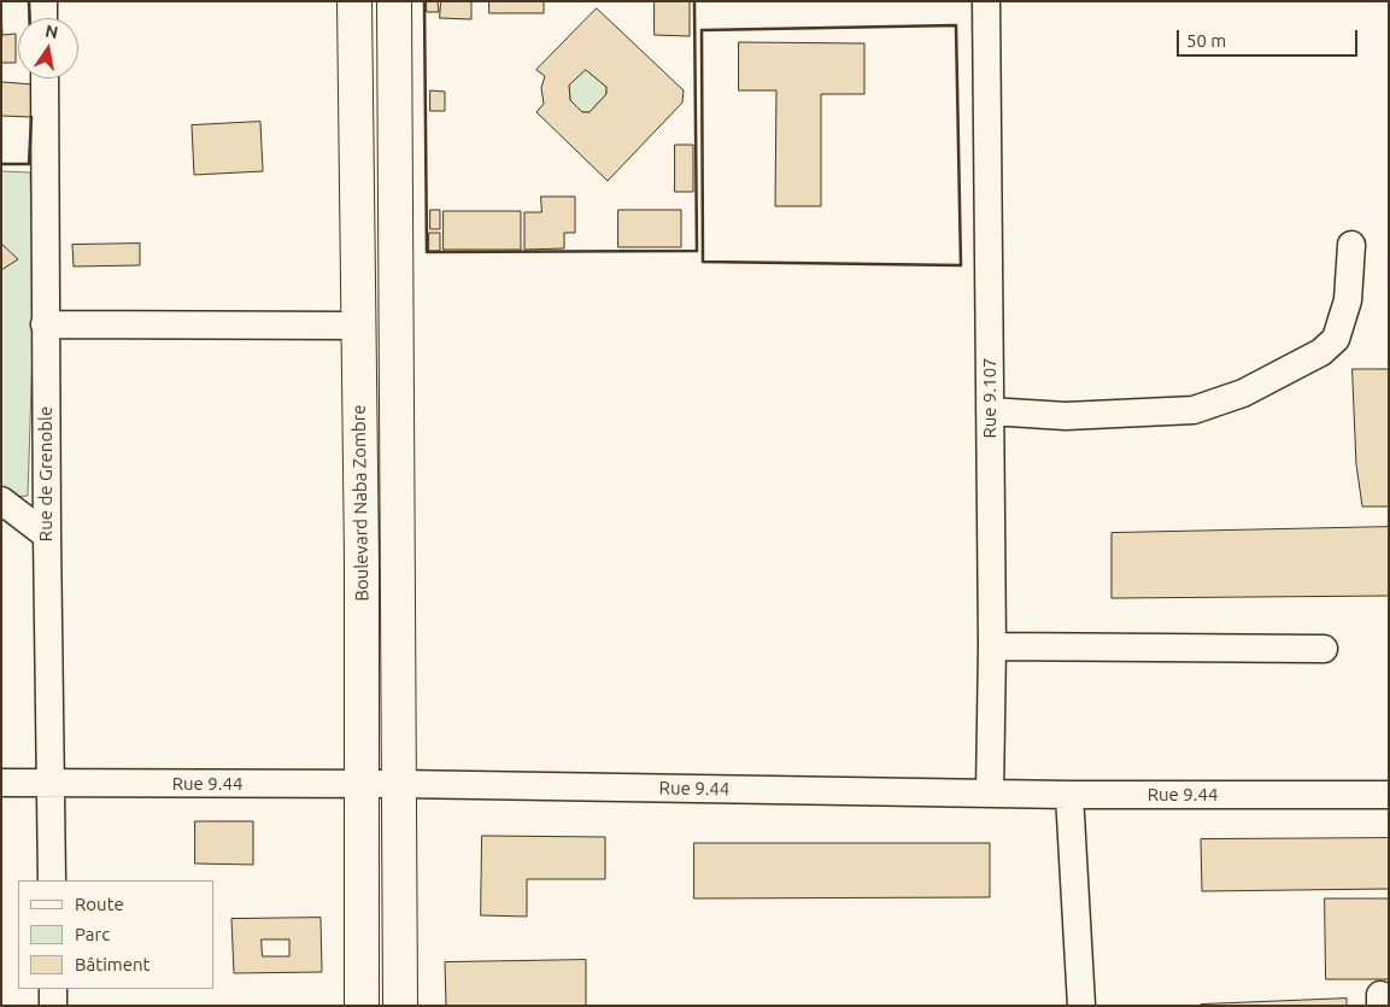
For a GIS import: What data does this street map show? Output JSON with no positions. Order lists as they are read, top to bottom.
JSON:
{
  "streets": {
    "main road": ["Boulevard Naba Zombre"],
    "street": ["Rue 9.107", "Rue de Grenoble", "Rue 9.44"]
  },
  "crossings": [
    ["Rue 9.107", "Rue 9.44"],
    ["Rue de Grenoble", "Rue 9.44"],
    ["Boulevard Naba Zombre", "Rue 9.44"]
  ],
  "legend": ["Route", "Parc", "Bâtiment"],
  "scale_bar": "50 m",
  "north": "top"
}
